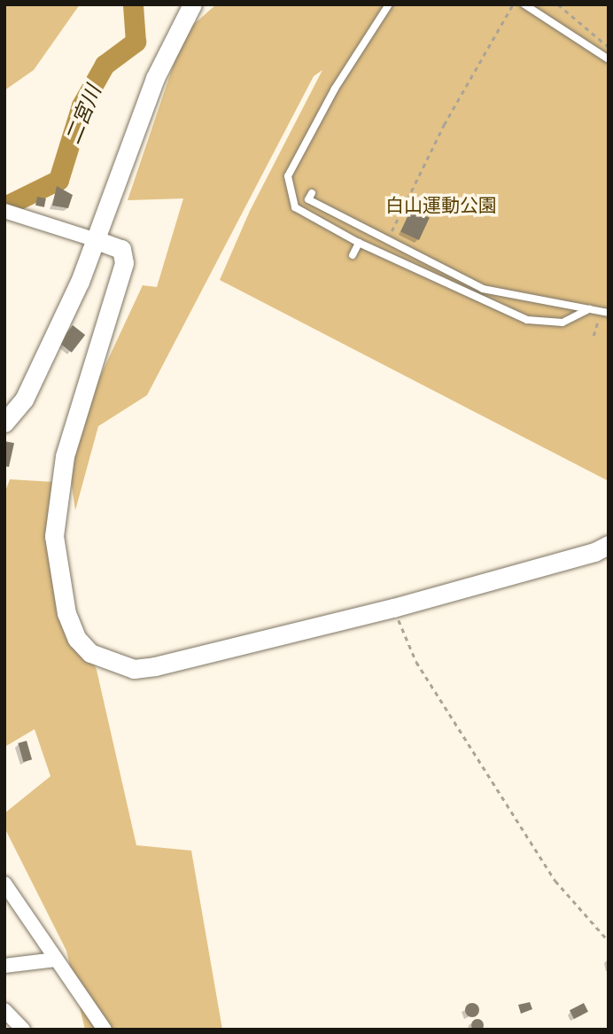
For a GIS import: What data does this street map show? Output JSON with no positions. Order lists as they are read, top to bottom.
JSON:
{
  "water": ["二宮川"],
  "parks": ["白山運動公園"]
}
